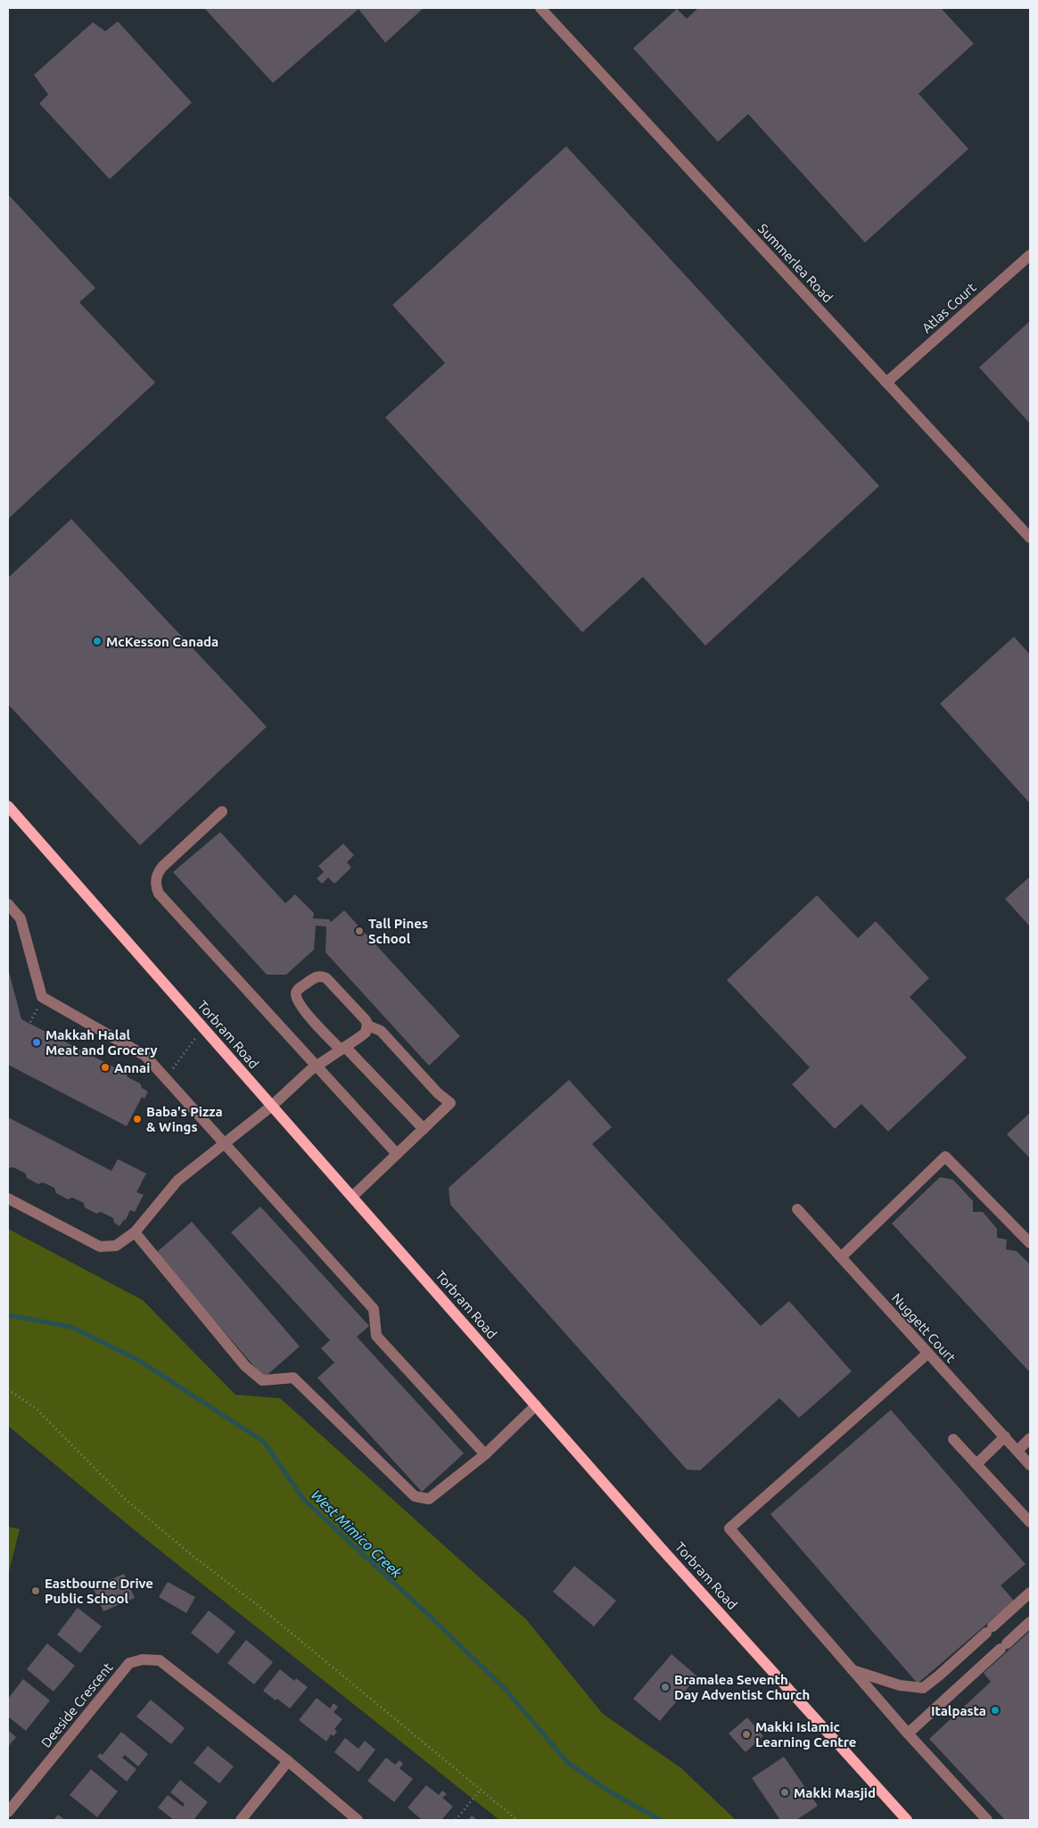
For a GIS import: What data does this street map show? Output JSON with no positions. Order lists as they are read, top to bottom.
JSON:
{
  "streets": {
    "main road": ["Torbram Road"],
    "street": [
      "Summerlea Road",
      "Atlas Court",
      "Nuggett Court",
      "Deeside Crescent"
    ]
  },
  "crossings": [
    ["Summerlea Road", "Atlas Court"]
  ],
  "water": ["West Mimico Creek"],
  "places": [
    "McKesson Canada",
    "Tall Pines School",
    "Makkah Halal Meat and Grocery",
    "Annai",
    "Baba's Pizza & Wings",
    "Eastbourne Drive Public School",
    "Bramalea Seventh Day Adventist Church",
    "Italpasta",
    "Makki Islamic Learning Centre",
    "Makki Masjid"
  ]
}
